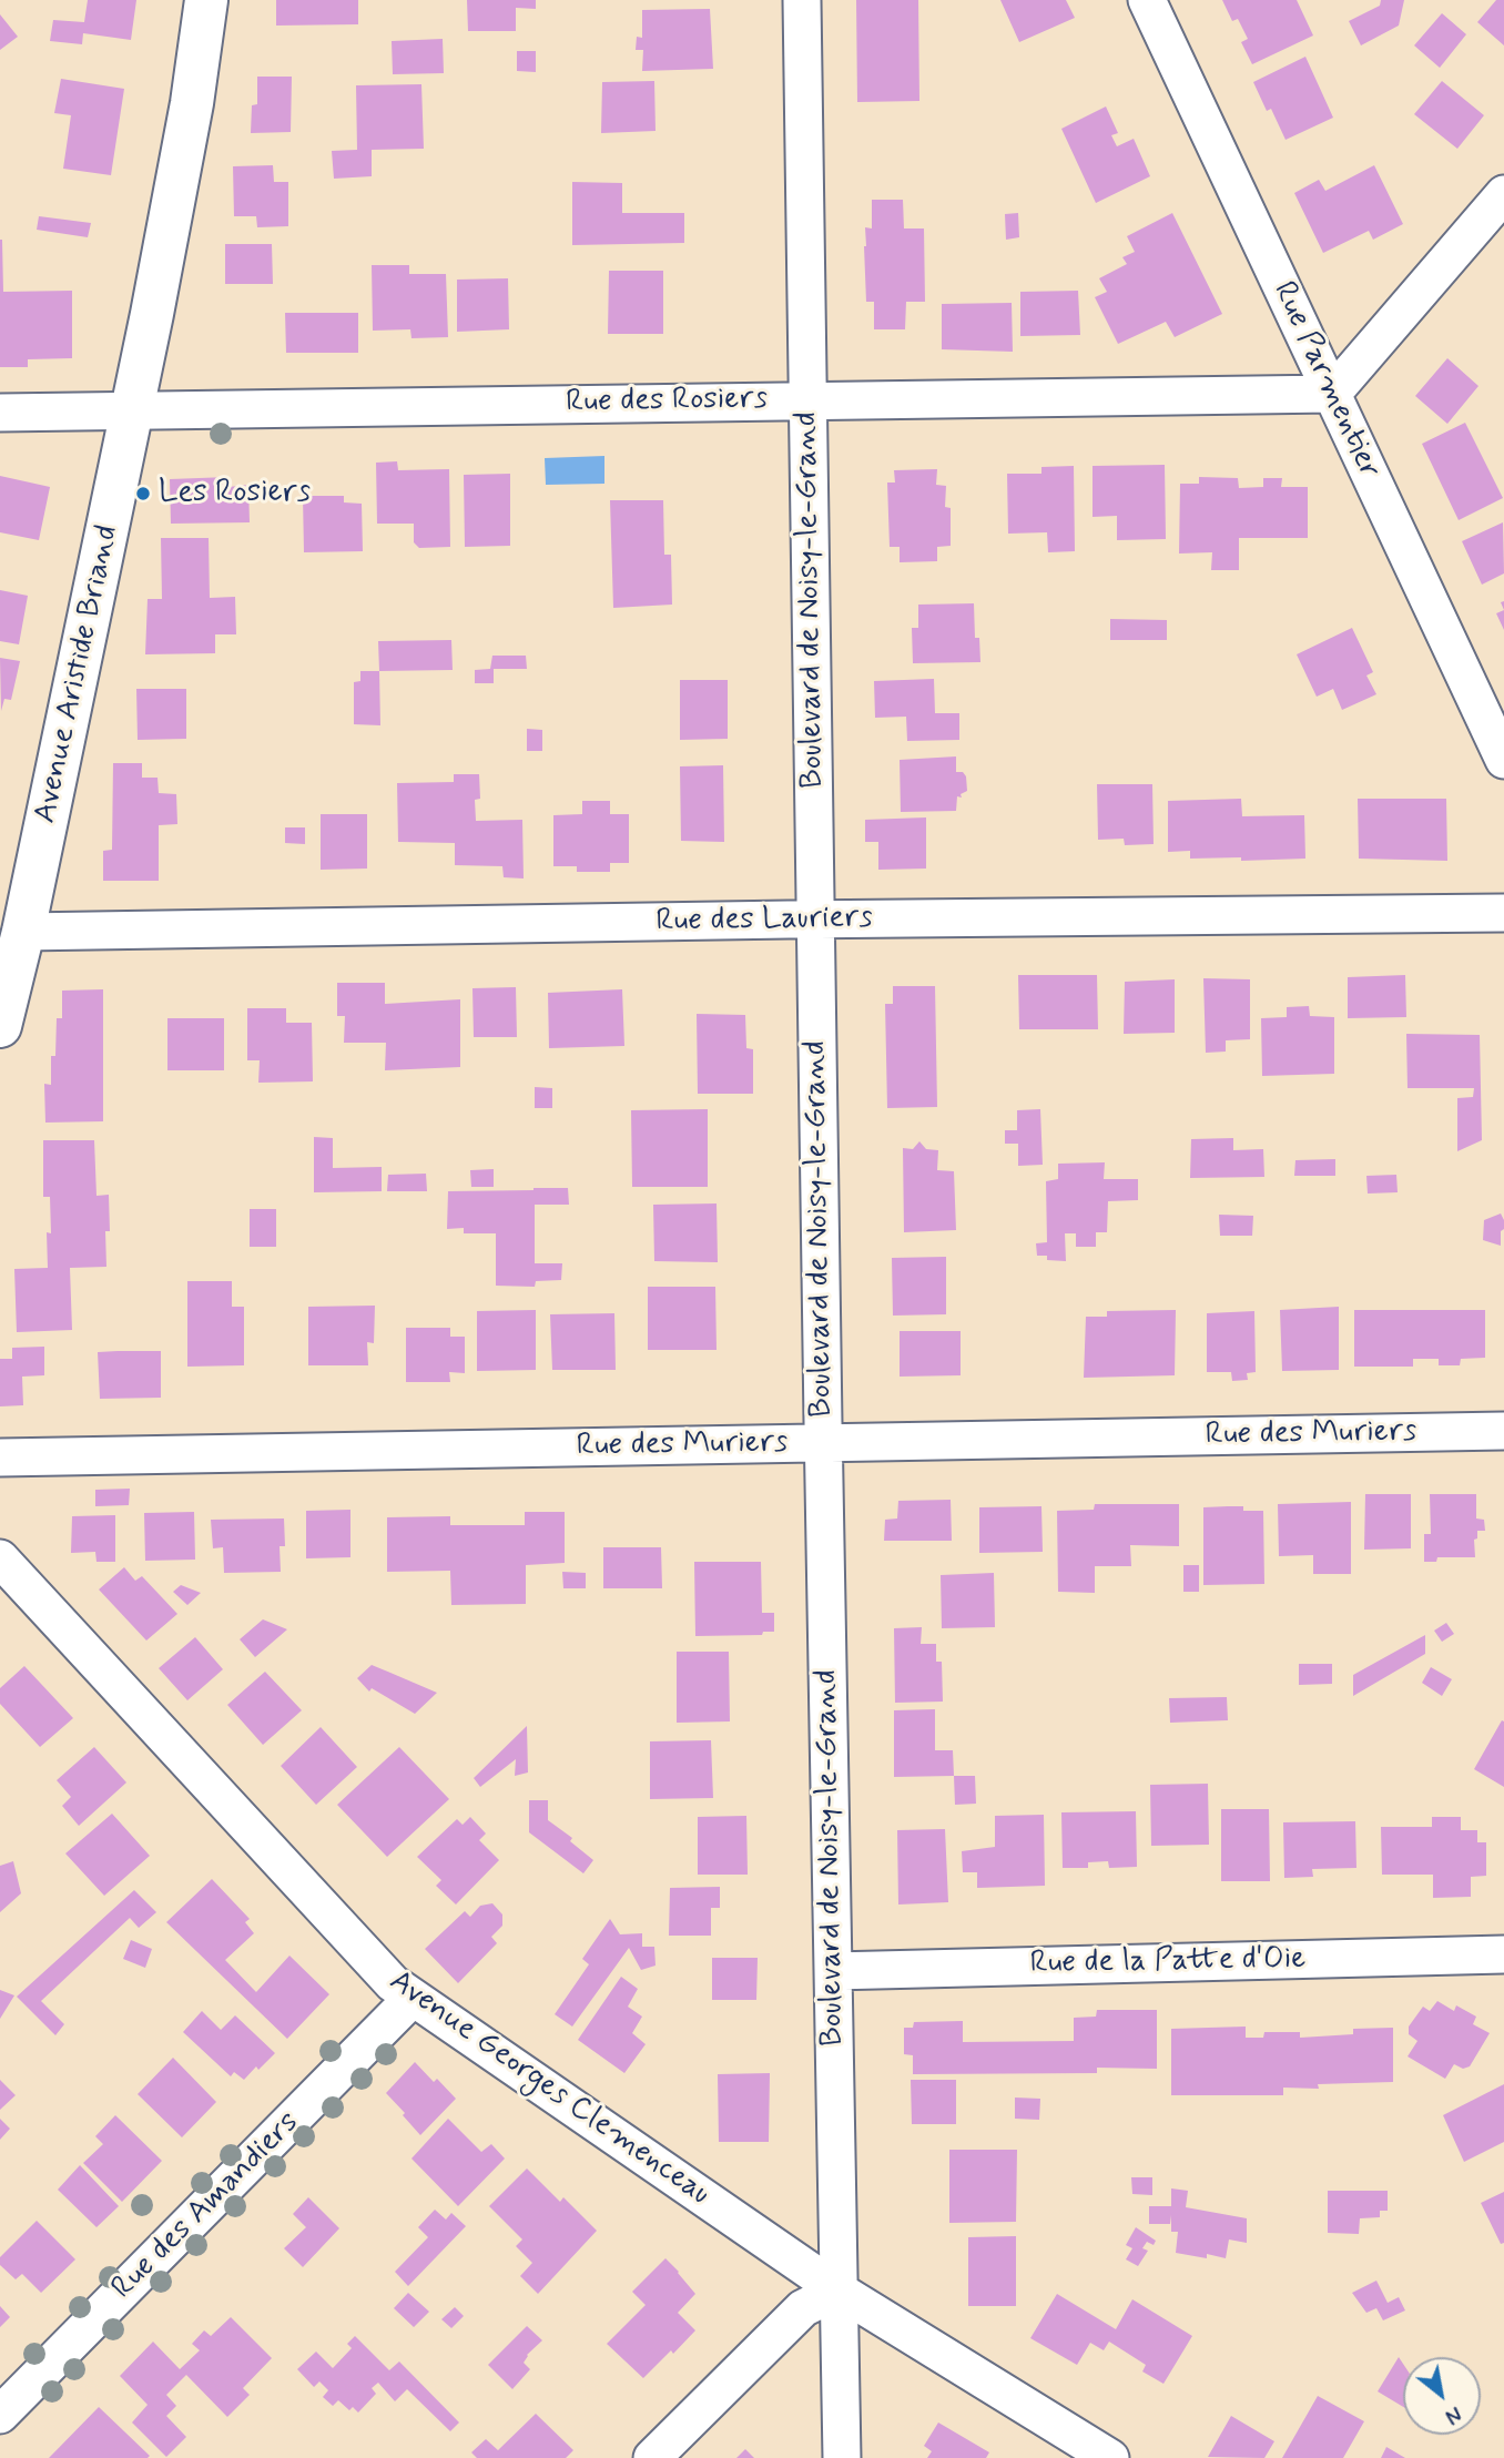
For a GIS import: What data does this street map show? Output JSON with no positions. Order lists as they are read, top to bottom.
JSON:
{
  "streets": {
    "street": [
      "Rue Parmentier",
      "Rue des Rosiers",
      "Boulevard de Noisy-le-Grand",
      "Avenue Aristide Briand",
      "Rue des Lauriers",
      "Rue des Muriers",
      "Rue de la Patte d'Oie",
      "Avenue Georges Clemenceau",
      "Rue des Amandiers"
    ]
  },
  "crossings": [
    ["Rue Parmentier", "Rue des Rosiers"],
    ["Rue des Rosiers", "Boulevard de Noisy-le-Grand"],
    ["Rue des Rosiers", "Avenue Aristide Briand"],
    ["Boulevard de Noisy-le-Grand", "Rue des Lauriers"],
    ["Boulevard de Noisy-le-Grand", "Rue des Muriers"],
    ["Boulevard de Noisy-le-Grand", "Rue de la Patte d'Oie"],
    ["Boulevard de Noisy-le-Grand", "Avenue Georges Clemenceau"],
    ["Avenue Aristide Briand", "Rue des Lauriers"],
    ["Avenue Georges Clemenceau", "Rue des Amandiers"]
  ],
  "places": ["Les Rosiers"],
  "north": "bottom right"
}
